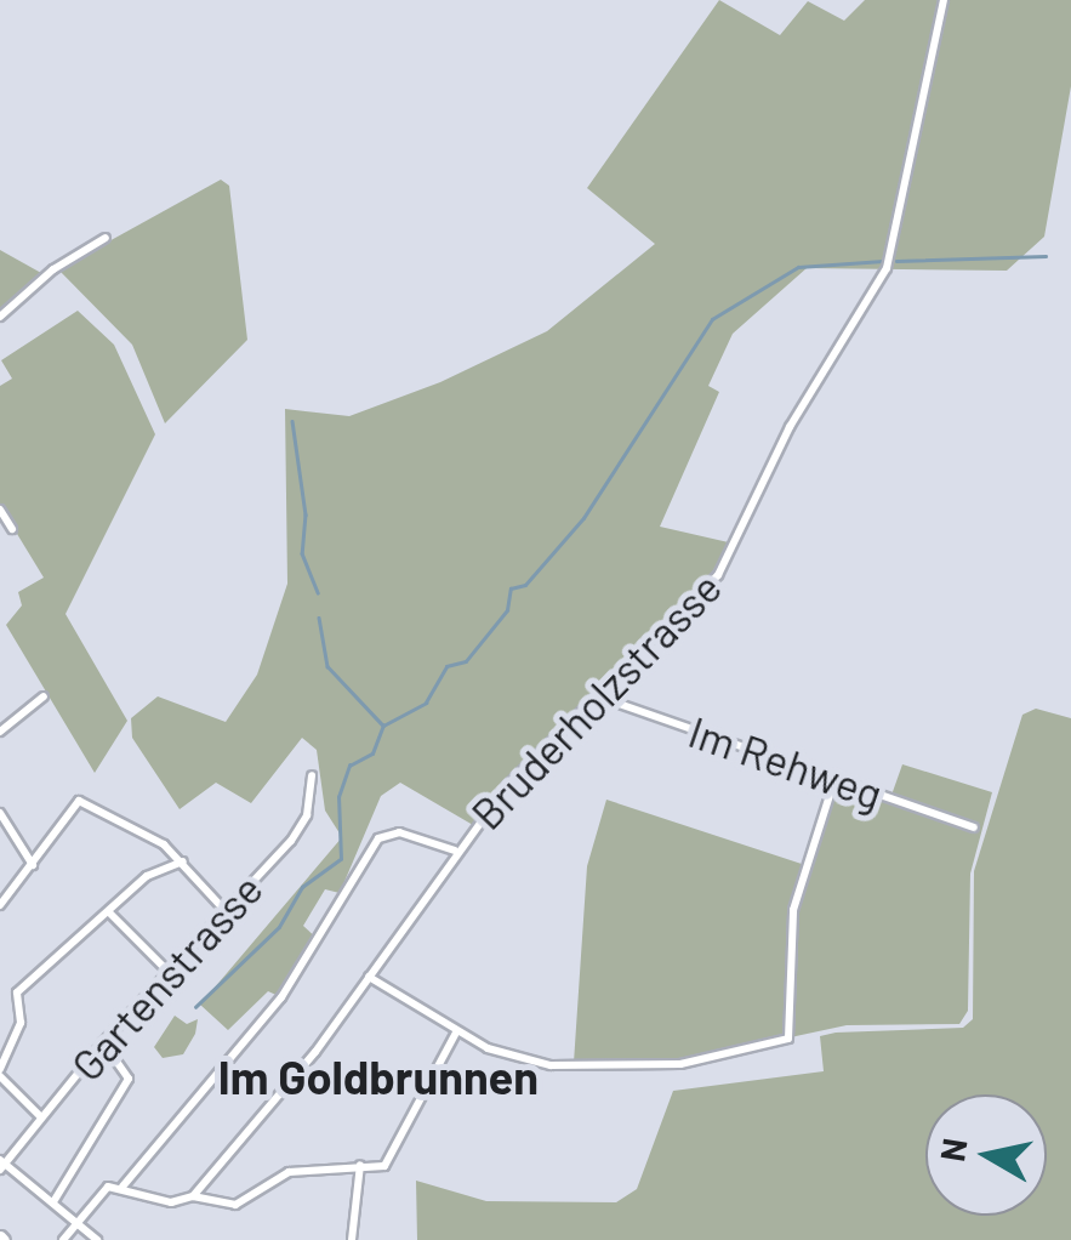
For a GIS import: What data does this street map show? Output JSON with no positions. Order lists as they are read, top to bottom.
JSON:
{
  "streets": {
    "street": ["Bruderholzstrasse", "Im Rehweg", "Gartenstrasse"]
  },
  "crossings": [
    ["Bruderholzstrasse", "Im Rehweg"]
  ],
  "districts": ["Im Goldbrunnen"],
  "north": "left"
}
